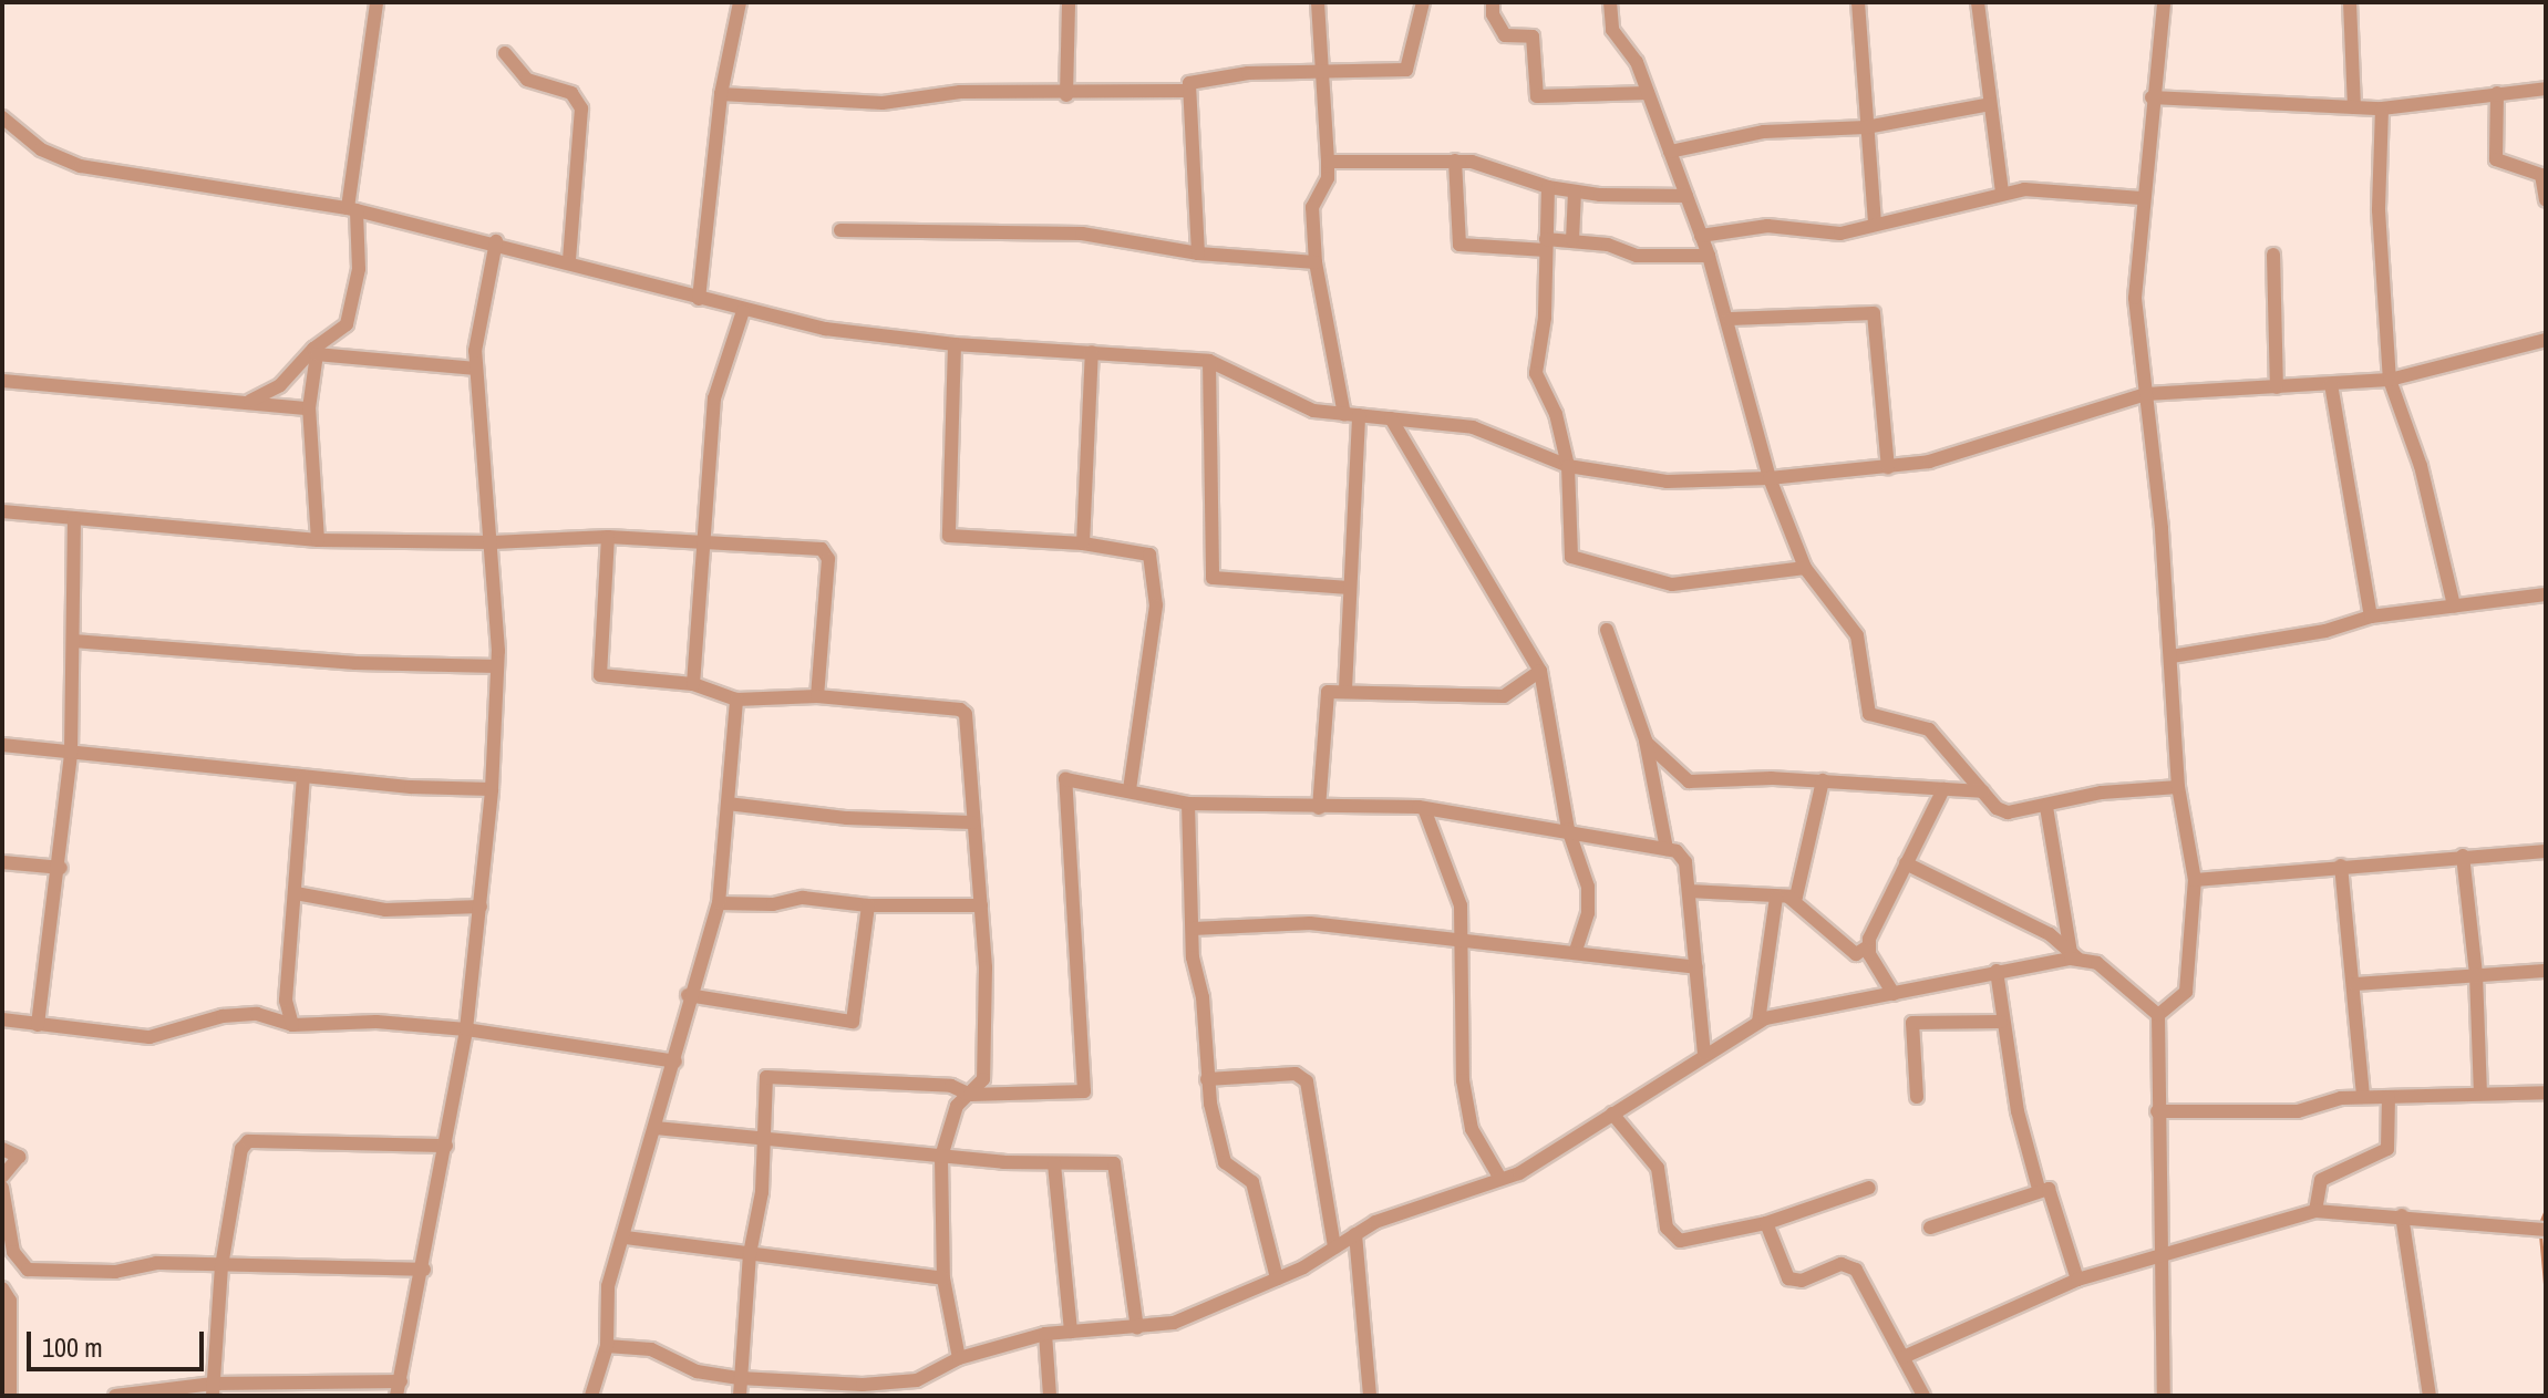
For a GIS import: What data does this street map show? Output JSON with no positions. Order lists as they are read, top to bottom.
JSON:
{
  "scale_bar": "100 m"
}
